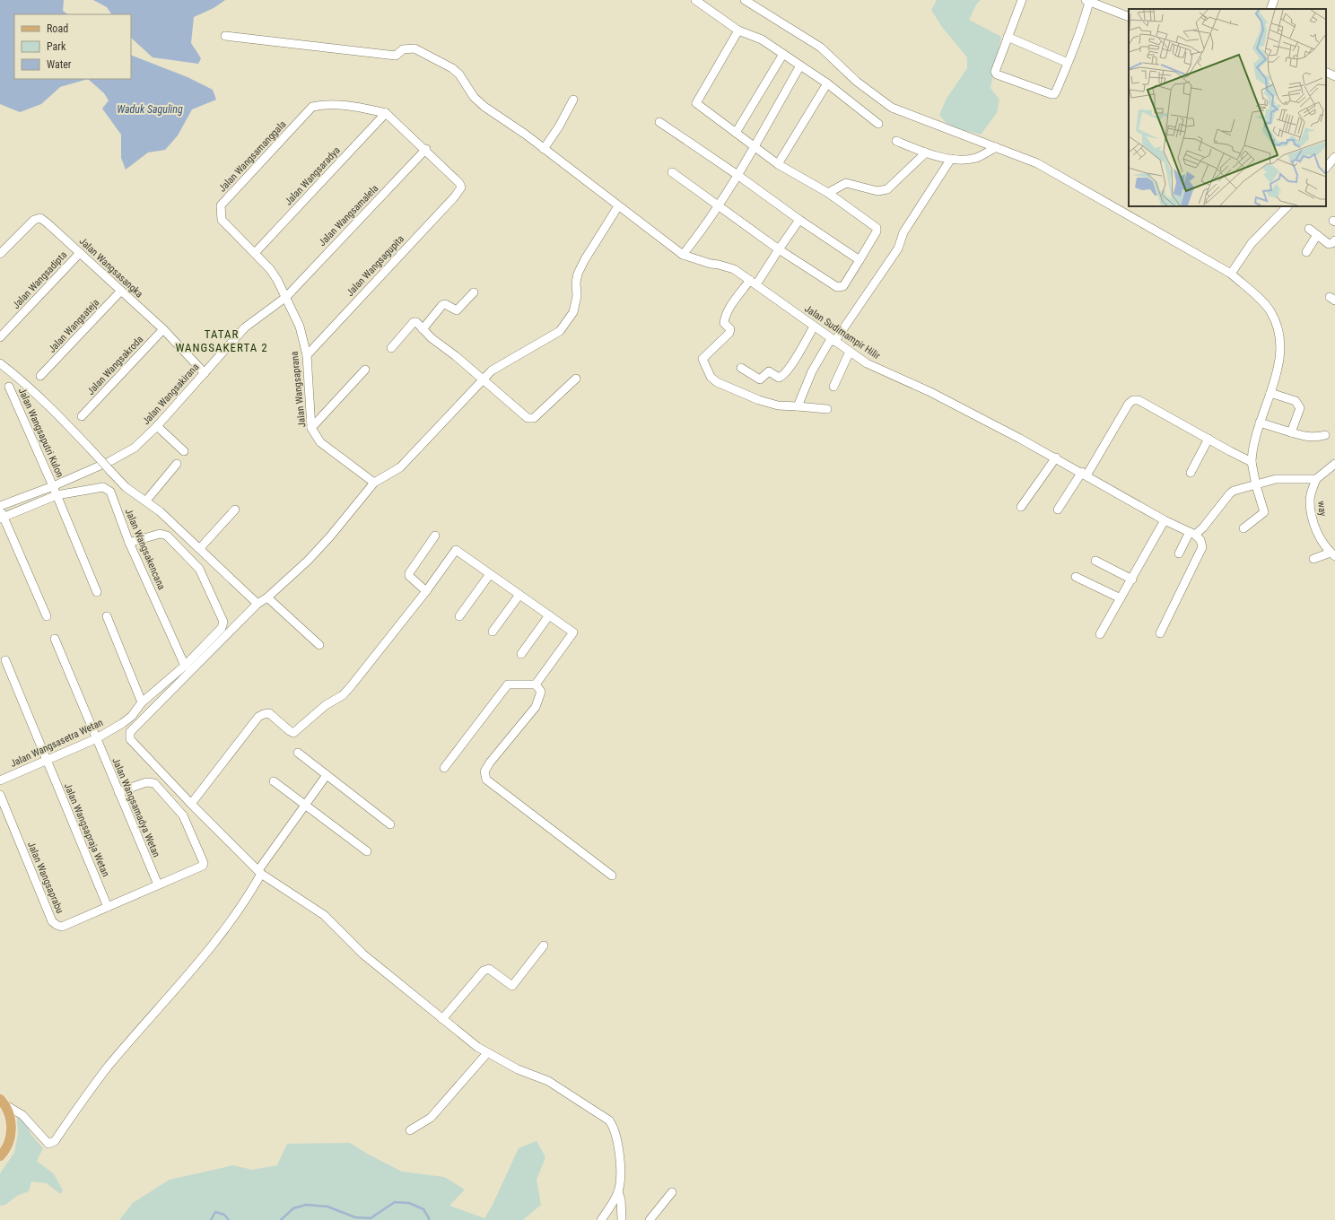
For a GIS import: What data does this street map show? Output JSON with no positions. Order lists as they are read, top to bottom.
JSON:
{
  "streets": {
    "street": [
      "Jalan Wangsamanggala",
      "Jalan Wangsaradya",
      "Jalan Wangsamalela",
      "Jalan Wangsagupita",
      "Jalan Wangsasangka",
      "Jalan Wangsadipta",
      "Jalan Wangsateja",
      "Jalan Sudimampir Hilir",
      "Jalan Wangsakroda",
      "Jalan Wangsaprana",
      "Jalan Wangsakirana",
      "Jalan Wangsaputri Kulon",
      "way",
      "Jalan Wangsakencana",
      "Jalan Wangsasetra Wetan",
      "Jalan Wangsamadya Wetan",
      "Jalan Wangsapraja Wetan",
      "Jalan Wangsaprabu"
    ]
  },
  "crossings": [
    ["Jalan Wangsamanggala", "Jalan Wangsaradya"],
    ["Jalan Wangsamanggala", "Jalan Wangsamalela"],
    ["Jalan Wangsamanggala", "Jalan Wangsaprana"],
    ["Jalan Wangsamanggala", "Jalan Wangsakirana"],
    ["Jalan Wangsamalela", "Jalan Wangsagupita"],
    ["Jalan Wangsamalela", "Jalan Wangsaprana"],
    ["Jalan Wangsamalela", "Jalan Wangsakirana"],
    ["Jalan Wangsagupita", "Jalan Wangsaprana"],
    ["Jalan Wangsasangka", "Jalan Wangsadipta"],
    ["Jalan Wangsasangka", "Jalan Wangsateja"],
    ["Jalan Wangsasangka", "Jalan Wangsakroda"],
    ["Jalan Wangsasangka", "Jalan Wangsakirana"],
    ["Jalan Wangsaprana", "Jalan Wangsakirana"],
    ["Jalan Wangsakirana", "Jalan Wangsaputri Kulon"],
    ["Jalan Wangsaputri Kulon", "Jalan Wangsakencana"],
    ["Jalan Wangsakencana", "Jalan Wangsasetra Wetan"],
    ["Jalan Wangsasetra Wetan", "Jalan Wangsamadya Wetan"],
    ["Jalan Wangsasetra Wetan", "Jalan Wangsapraja Wetan"],
    ["Jalan Wangsamadya Wetan", "Jalan Wangsaprabu"],
    ["Jalan Wangsapraja Wetan", "Jalan Wangsaprabu"]
  ],
  "districts": ["TATAR WANGSAKERTA 2"],
  "water": ["Waduk Saguling"],
  "legend": ["Road", "Park", "Water"]
}
